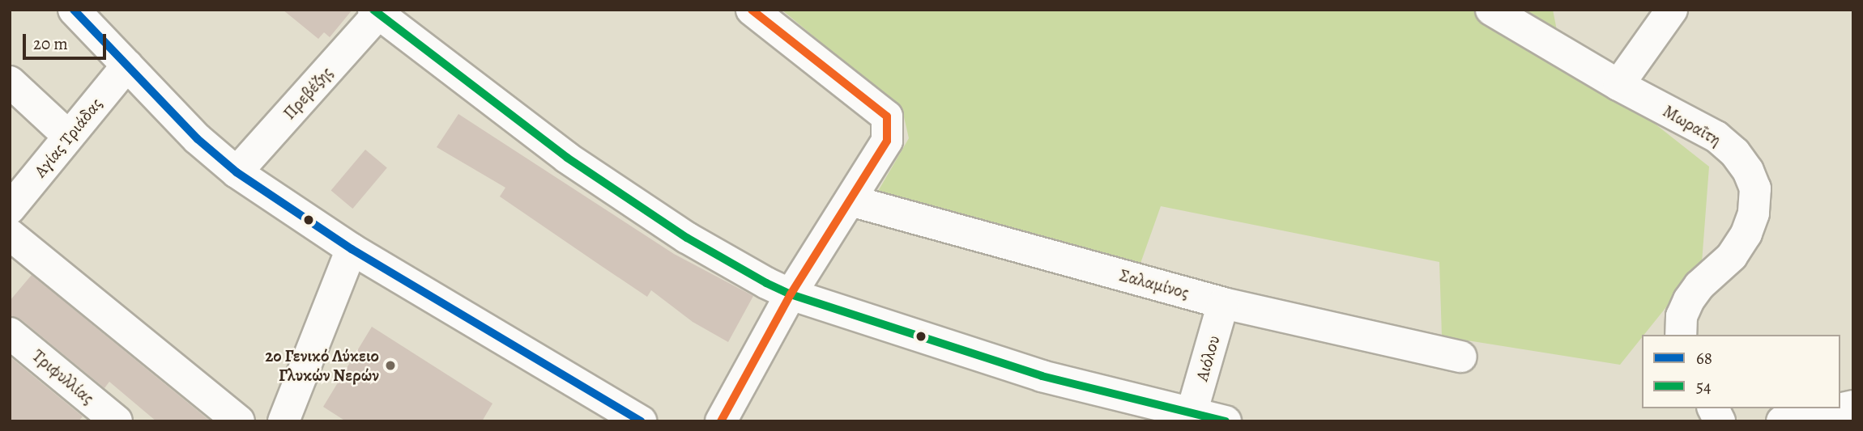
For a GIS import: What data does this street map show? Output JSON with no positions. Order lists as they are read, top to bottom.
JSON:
{
  "streets": {
    "street": [
      "Πρεβέζης",
      "Μωραΐτη",
      "Αγίας Τριάδας",
      "Σαλαμίνος",
      "Αιόλου",
      "Τριφυλλίας"
    ]
  },
  "crossings": [
    ["Σαλαμίνος", "Αιόλου"]
  ],
  "places": ["2ο Γενικό Λύκειο Γλυκών Νερών"],
  "lines": ["transit line 68", "transit line 54"],
  "legend": ["68", "54"],
  "scale_bar": "20 m"
}
